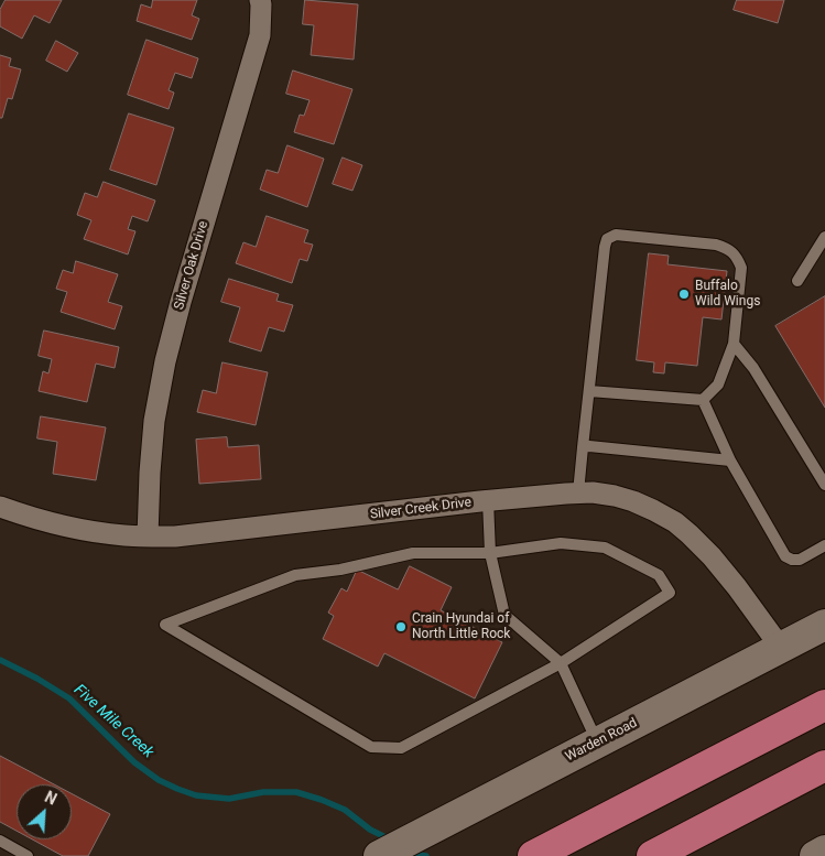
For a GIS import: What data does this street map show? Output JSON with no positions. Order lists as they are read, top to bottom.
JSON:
{
  "streets": {
    "main road": ["Warden Road"],
    "street": ["Silver Oak Drive", "Silver Creek Drive"]
  },
  "crossings": [
    ["Silver Oak Drive", "Silver Creek Drive"],
    ["Silver Creek Drive", "Warden Road"]
  ],
  "water": ["Five Mile Creek"],
  "places": ["Buffalo Wild Wings", "Crain Hyundai of North Little Rock"],
  "north": "top right"
}
